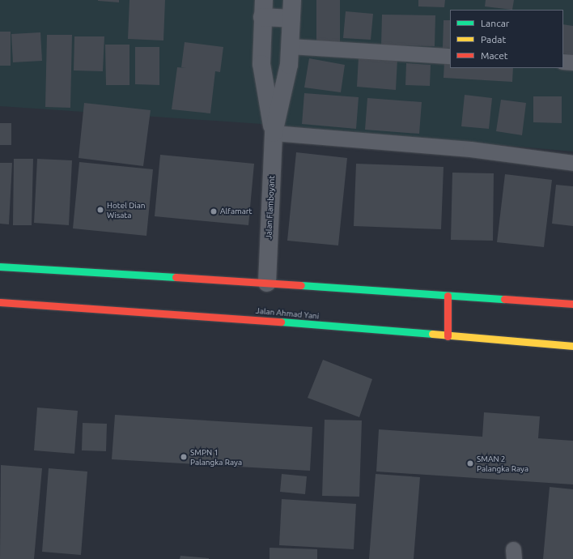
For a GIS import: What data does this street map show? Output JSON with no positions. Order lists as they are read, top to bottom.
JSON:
{
  "streets": {
    "main road": ["Jalan Ahmad Yani"],
    "street": ["Jalan Flamboyant"]
  },
  "places": [
    "Hotel Dian Wisata",
    "Alfamart",
    "SMPN 1 Palangka Raya",
    "SMAN 2 Palangka Raya"
  ],
  "legend": ["Lancar", "Padat", "Macet"]
}
